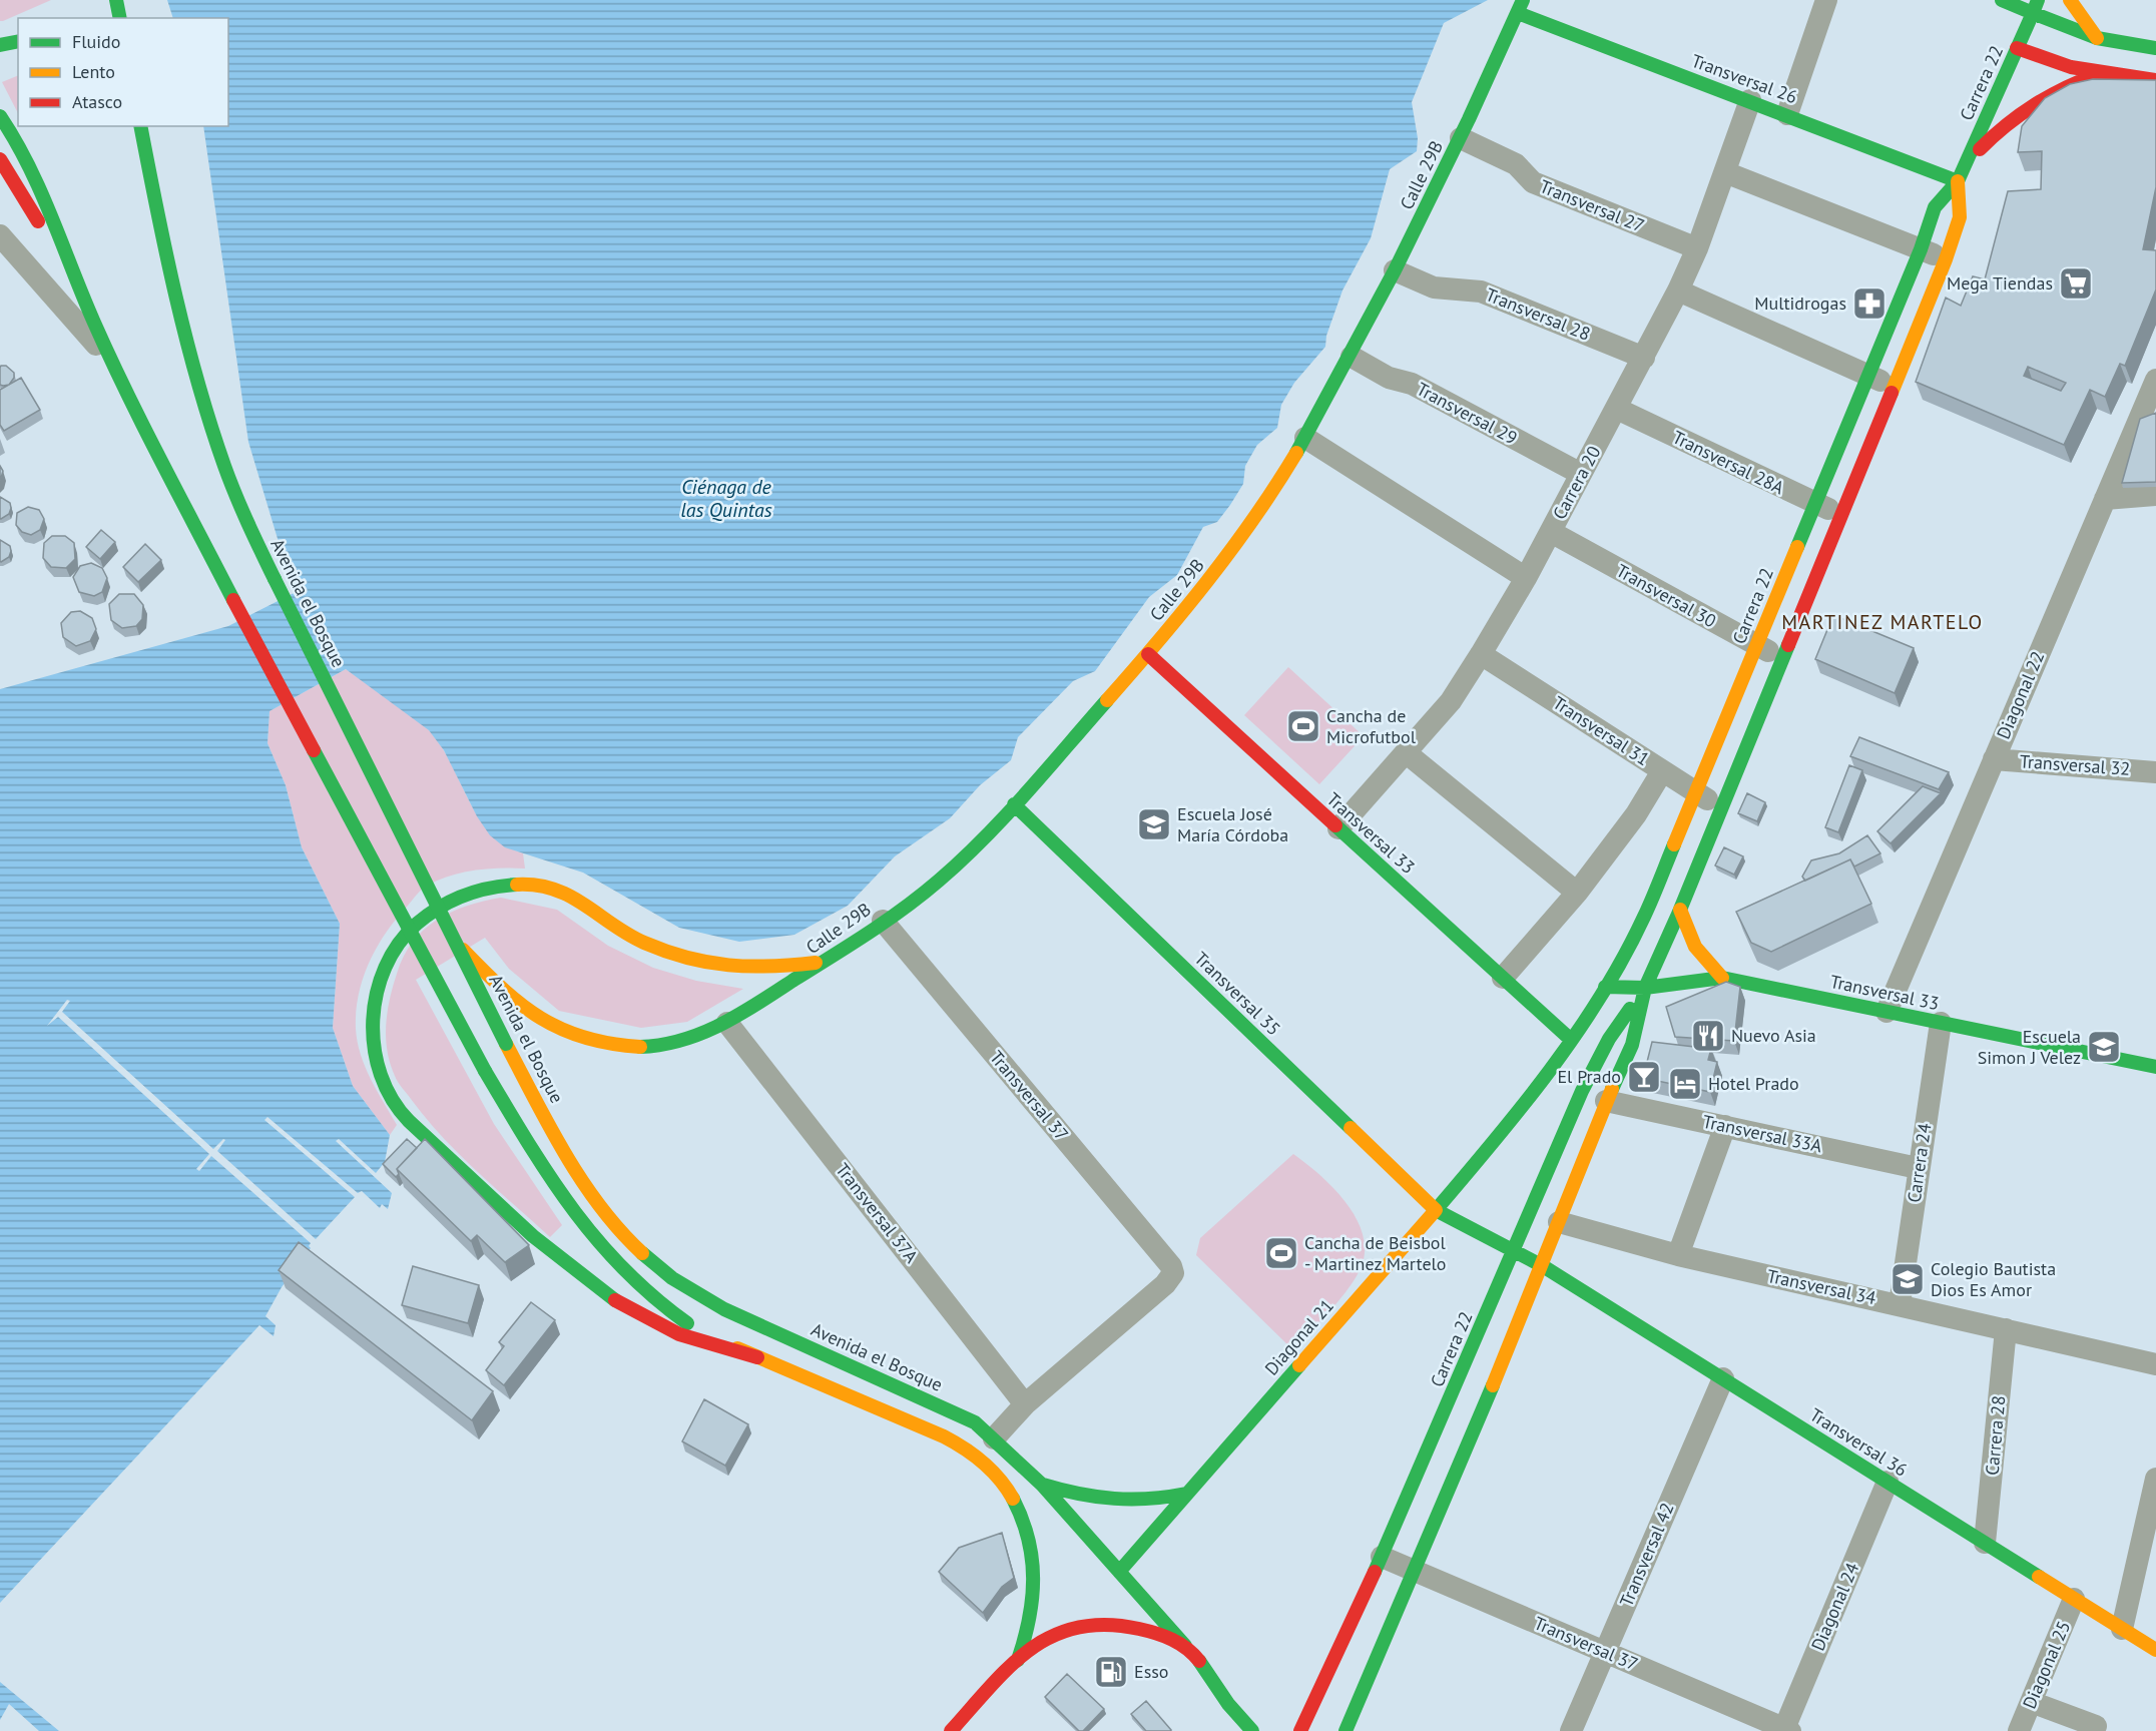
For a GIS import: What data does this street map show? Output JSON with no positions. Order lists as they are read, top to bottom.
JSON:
{
  "streets": {
    "main road": [
      "Transversal 26",
      "Carrera 22",
      "Calle 29B",
      "Avenida el Bosque",
      "Transversal 33",
      "Transversal 35",
      "Diagonal 21",
      "Transversal 36"
    ],
    "street": [
      "Transversal 27",
      "Transversal 28",
      "Transversal 29",
      "Transversal 28A",
      "Carrera 20",
      "Transversal 30",
      "Diagonal 22",
      "Transversal 31",
      "Transversal 32",
      "Transversal 37",
      "Transversal 33A",
      "Carrera 24",
      "Transversal 37A",
      "Transversal 34",
      "Carrera 28",
      "Transversal 42",
      "Diagonal 24",
      "Diagonal 25"
    ]
  },
  "crossings": [
    ["Transversal 26", "Carrera 22"],
    ["Transversal 26", "Calle 29B"],
    ["Transversal 26", "Carrera 20"],
    ["Carrera 22", "Transversal 28A"],
    ["Carrera 22", "Transversal 30"],
    ["Carrera 22", "Transversal 31"],
    ["Carrera 22", "Transversal 33"],
    ["Carrera 22", "Transversal 35"],
    ["Carrera 22", "Transversal 37"],
    ["Carrera 22", "Transversal 33A"],
    ["Carrera 22", "Transversal 34"],
    ["Carrera 22", "Diagonal 21"],
    ["Carrera 22", "Transversal 36"],
    ["Calle 29B", "Transversal 27"],
    ["Calle 29B", "Transversal 28"],
    ["Calle 29B", "Transversal 29"],
    ["Calle 29B", "Avenida el Bosque"],
    ["Calle 29B", "Transversal 33"],
    ["Calle 29B", "Transversal 35"],
    ["Calle 29B", "Transversal 37"],
    ["Calle 29B", "Transversal 37A"],
    ["Transversal 27", "Carrera 20"],
    ["Transversal 28", "Carrera 20"],
    ["Transversal 29", "Carrera 20"],
    ["Transversal 28A", "Carrera 20"],
    ["Carrera 20", "Transversal 30"],
    ["Carrera 20", "Transversal 31"],
    ["Carrera 20", "Transversal 33"],
    ["Avenida el Bosque", "Diagonal 21"],
    ["Diagonal 22", "Transversal 32"],
    ["Diagonal 22", "Transversal 33"],
    ["Transversal 33", "Carrera 24"],
    ["Transversal 33", "Diagonal 21"],
    ["Transversal 35", "Diagonal 21"],
    ["Transversal 35", "Transversal 36"],
    ["Transversal 37", "Transversal 37A"],
    ["Transversal 37", "Transversal 42"],
    ["Transversal 37", "Diagonal 24"],
    ["Transversal 33A", "Carrera 24"],
    ["Carrera 24", "Transversal 34"],
    ["Transversal 34", "Carrera 28"],
    ["Carrera 28", "Transversal 36"],
    ["Transversal 36", "Transversal 42"],
    ["Transversal 36", "Diagonal 24"],
    ["Transversal 36", "Diagonal 25"]
  ],
  "districts": ["MARTINEZ MARTELO"],
  "water": ["Ciénaga de las Quintas"],
  "places": {
    "supermarket": ["Mega Tiendas"],
    "pharmacy": ["Multidrogas"],
    "sports": ["Cancha de Microfutbol", "Cancha de Beisbol - Martinez Martelo"],
    "school or university": ["Escuela José María Córdoba", "Escuela Simon J Velez", "Colegio Bautista Dios Es Amor"],
    "restaurant": ["Nuevo Asia"],
    "bar": ["El Prado"],
    "hotel": ["Hotel Prado"],
    "fuel station": ["Esso"]
  },
  "legend": ["Fluido", "Lento", "Atasco"]
}
